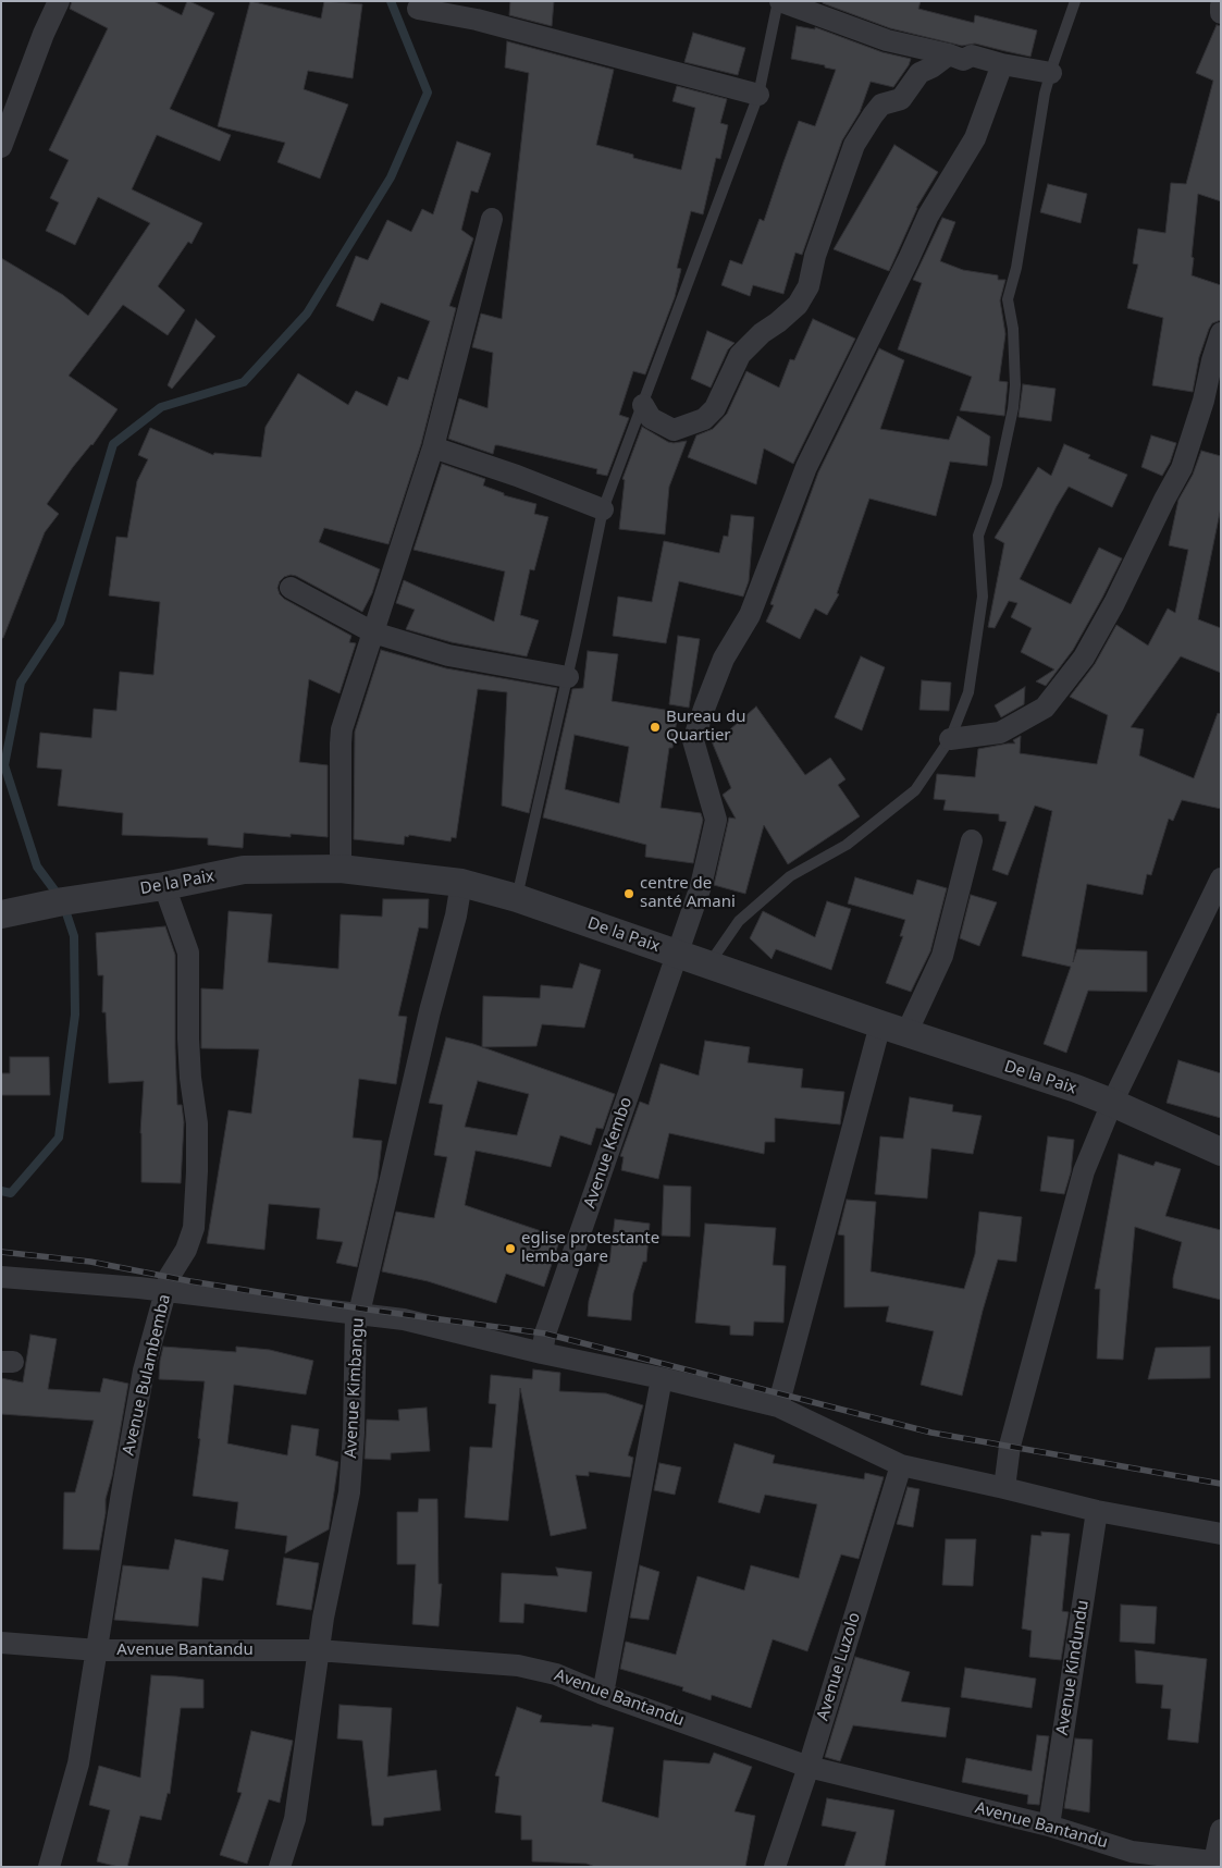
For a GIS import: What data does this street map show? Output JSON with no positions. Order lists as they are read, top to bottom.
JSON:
{
  "streets": {
    "street": [
      "De la Paix",
      "Avenue Kembo",
      "Avenue Bulambemba",
      "Avenue Kimbangu",
      "Avenue Bantandu",
      "Avenue Luzolo",
      "Avenue Kindundu"
    ]
  },
  "crossings": [
    ["De la Paix", "Avenue Kembo"],
    ["De la Paix", "Avenue Bulambemba"],
    ["De la Paix", "Avenue Kimbangu"],
    ["Avenue Bulambemba", "Avenue Bantandu"],
    ["Avenue Kimbangu", "Avenue Bantandu"],
    ["Avenue Bantandu", "Avenue Luzolo"],
    ["Avenue Bantandu", "Avenue Kindundu"]
  ],
  "places": ["Bureau du Quartier", "centre de santé Amani", "eglise protestante lemba gare"]
}
